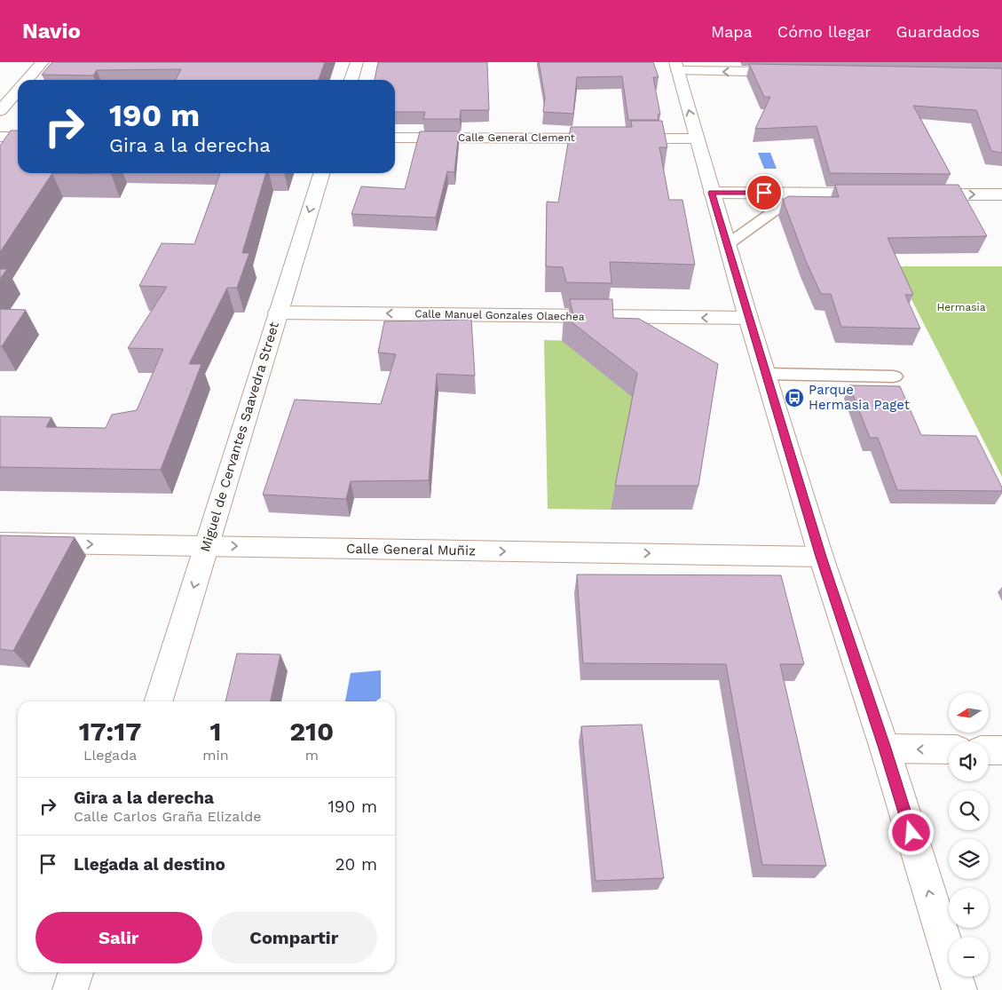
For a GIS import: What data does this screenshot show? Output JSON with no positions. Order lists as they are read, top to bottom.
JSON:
{
  "streets": {
    "street": [
      "Calle General Clement",
      "Calle Manuel Gonzales Olaechea",
      "Miguel de Cervantes Saavedra Street",
      "Calle General Muñiz"
    ]
  },
  "crossings": [
    ["Calle Manuel Gonzales Olaechea", "Miguel de Cervantes Saavedra Street"],
    ["Miguel de Cervantes Saavedra Street", "Calle General Muñiz"]
  ],
  "one_way": ["Calle Manuel Gonzales Olaechea", "Miguel de Cervantes Saavedra Street", "Calle General Muñiz"],
  "parks": ["Hermasia"],
  "places": {
    "bus stop": ["Parque Hermasia Paget"]
  },
  "north": "left",
  "page": {
    "header": "Navio",
    "nav": ["Mapa", "Cómo llegar", "Guardados"],
    "turn": ["190 m", "Gira a la derecha"],
    "map_buttons": ["+", "−"],
    "eta": [
      "17:17",
      "Llegada",
      "1",
      "min",
      "210",
      "m"
    ],
    "list": [
      {
        "name": "Gira a la derecha",
        "note": "Calle Carlos Graña Elizalde",
        "value": "190 m"
      },
      {
        "name": "Llegada al destino",
        "value": "20 m"
      }
    ],
    "buttons": ["Salir", "Compartir"]
  }
}
